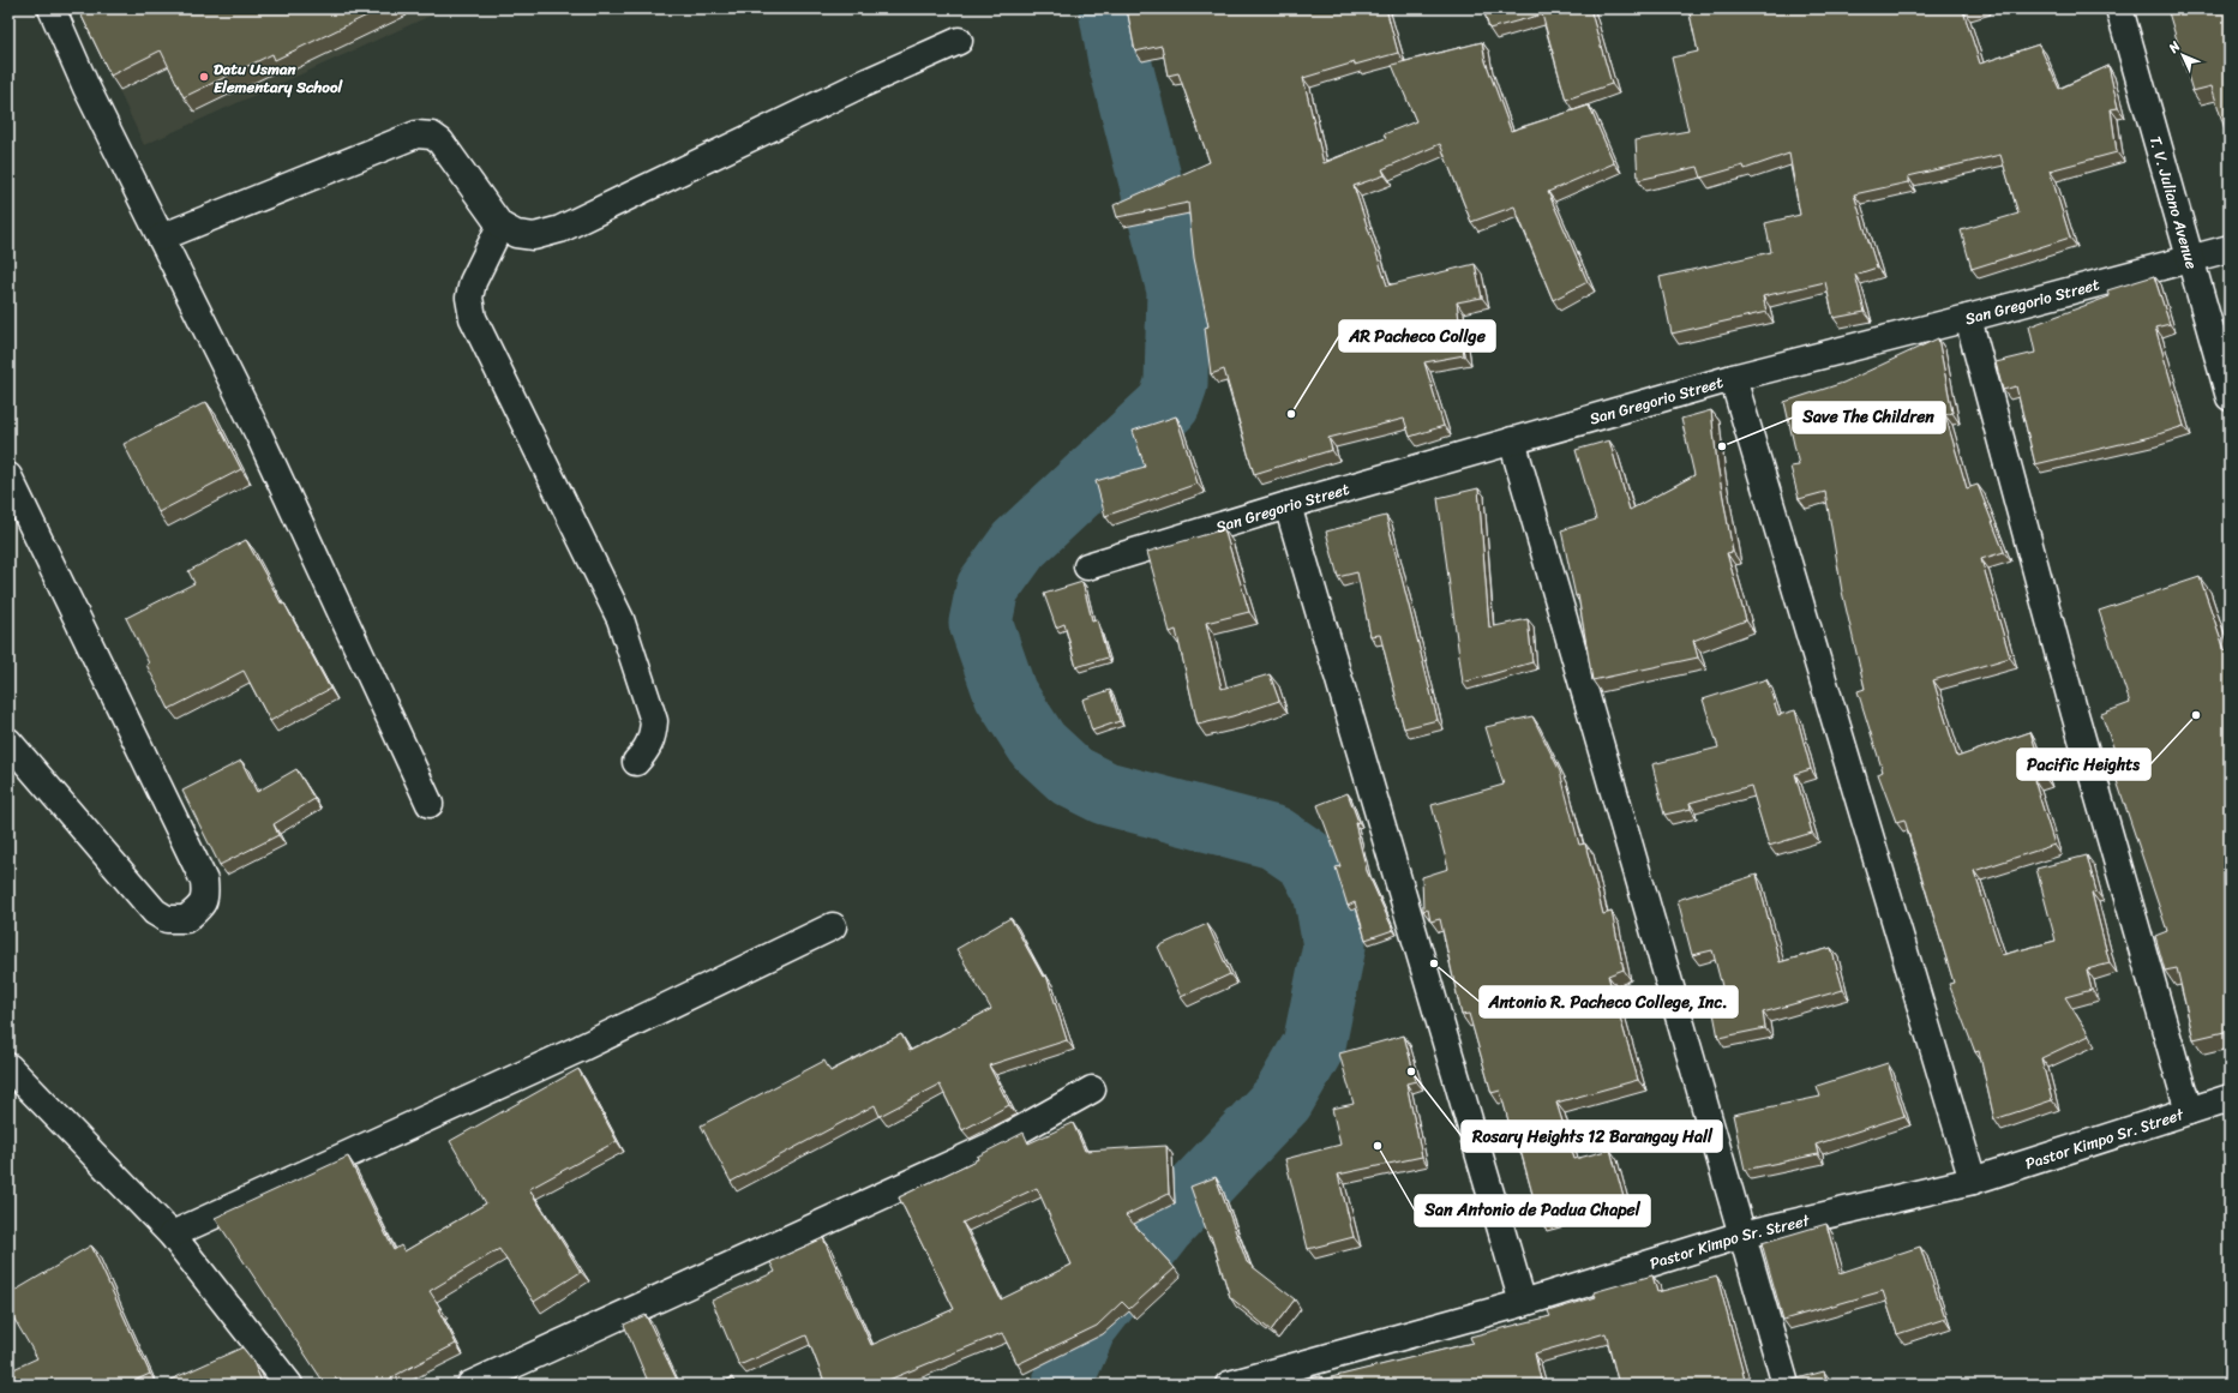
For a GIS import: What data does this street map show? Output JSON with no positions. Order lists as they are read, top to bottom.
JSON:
{
  "streets": {
    "street": ["T. V. Juliano Avenue", "San Gregorio Street", "Pastor Kimpo Sr. Street"]
  },
  "crossings": [
    ["T. V. Juliano Avenue", "San Gregorio Street"]
  ],
  "places": [
    "Datu Usman Elementary School",
    "AR Pacheco Collge",
    "Save The Children",
    "Pacific Heights",
    "Antonio R. Pacheco College, Inc.",
    "Rosary Heights 12 Barangay Hall",
    "San Antonio de Padua Chapel"
  ],
  "north": "top left"
}
